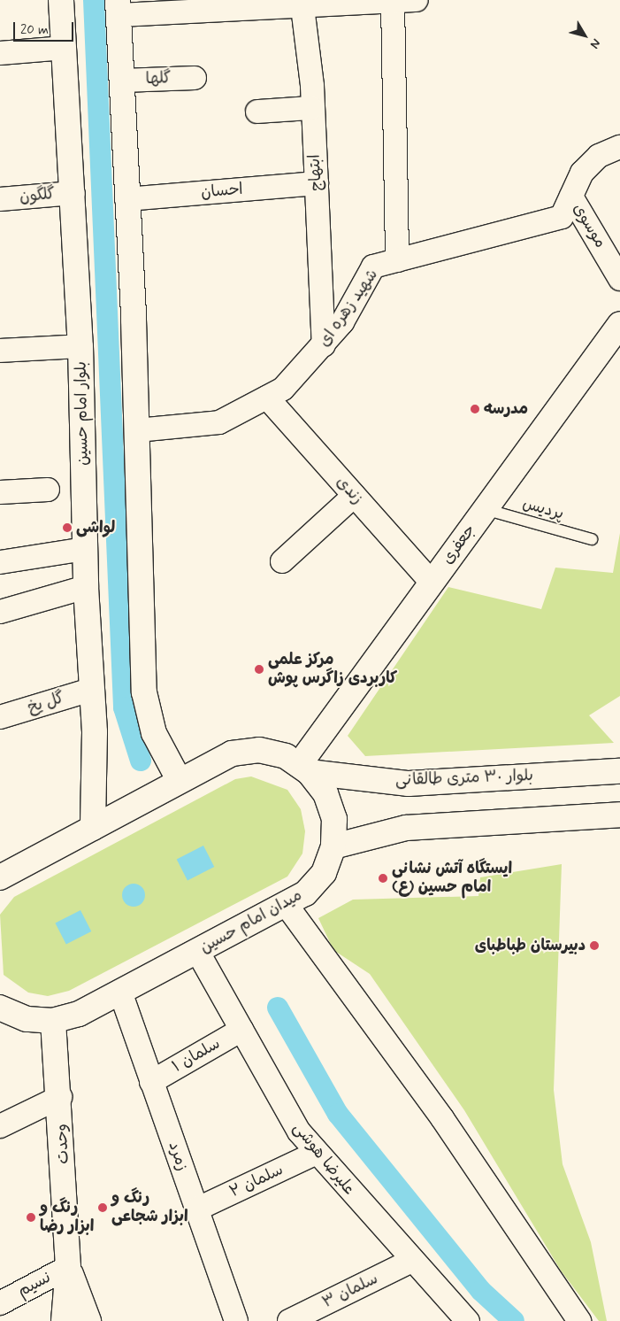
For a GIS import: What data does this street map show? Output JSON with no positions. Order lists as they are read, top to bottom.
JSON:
{
  "streets": {
    "main road": [
      "بلوار امام حسین",
      "جعفری",
      "بلوار ۳۰ متری طالقانی",
      "میدان امام حسین",
      "وحدت"
    ],
    "street": [
      "گلها",
      "ابتهاج",
      "احسان",
      "گلگون",
      "موسوی",
      "شهید زهره ای",
      "زندی",
      "گل یخ",
      "سلمان ۱",
      "زمرد",
      "علیرضا هوشی",
      "سلمان ۲",
      "نسیم",
      "سلمان ۳"
    ],
    "lane": ["پردیس"]
  },
  "crossings": [
    ["ابتهاج", "احسان"],
    ["ابتهاج", "شهید زهره ای"],
    ["گلگون", "بلوار امام حسین"],
    ["موسوی", "شهید زهره ای"],
    ["شهید زهره ای", "زندی"],
    ["بلوار امام حسین", "گل یخ"],
    ["بلوار امام حسین", "میدان امام حسین"],
    ["زندی", "جعفری"],
    ["پردیس", "جعفری"],
    ["جعفری", "بلوار ۳۰ متری طالقانی"],
    ["جعفری", "میدان امام حسین"],
    ["بلوار ۳۰ متری طالقانی", "میدان امام حسین"],
    ["میدان امام حسین", "وحدت"],
    ["میدان امام حسین", "زمرد"],
    ["میدان امام حسین", "علیرضا هوشی"],
    ["سلمان ۱", "زمرد"],
    ["سلمان ۱", "علیرضا هوشی"],
    ["وحدت", "نسیم"],
    ["زمرد", "سلمان ۲"],
    ["علیرضا هوشی", "سلمان ۲"],
    ["علیرضا هوشی", "سلمان ۳"]
  ],
  "places": [
    "مدرسه",
    "لواشی",
    "مرکز علمی کاربردی زاگرس پوش",
    "ایستگاه آتش نشانی امام حسین (ع)",
    "دبیرستان طباطبای",
    "رنگ و ابزار شجاعی",
    "رنگ و ابزار رضا"
  ],
  "scale_bar": "20 m",
  "north": "bottom right"
}
